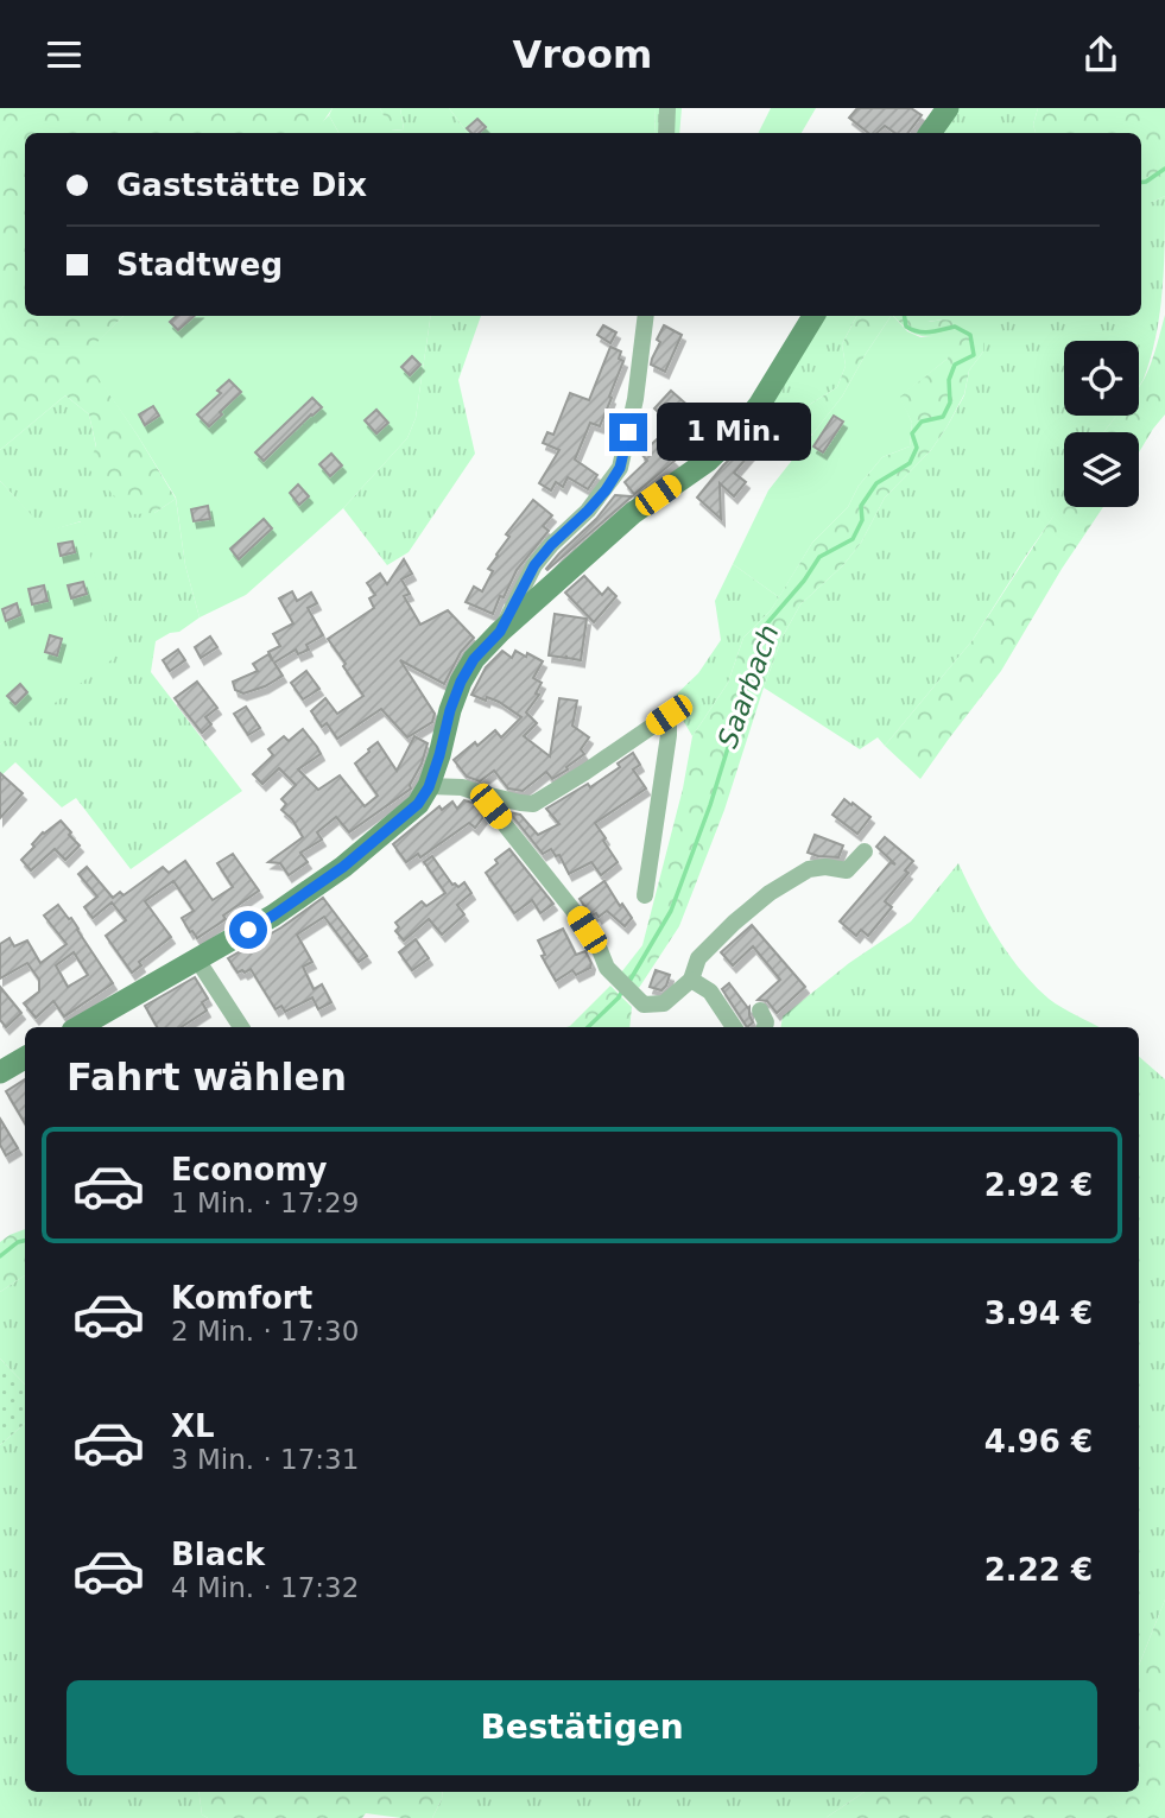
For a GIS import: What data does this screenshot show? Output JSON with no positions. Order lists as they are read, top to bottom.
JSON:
{
  "water": ["Saarbach"],
  "page": {
    "header": "Vroom",
    "banner": ["Gaststätte Dix", "Stadtweg"],
    "bubble": "1 Min.",
    "heading": "Fahrt wählen",
    "list": [
      {
        "name": "Economy",
        "note": "1 Min. · 17:29",
        "value": "2.92 €"
      },
      {
        "name": "Komfort",
        "note": "2 Min. · 17:30",
        "value": "3.94 €"
      },
      {
        "name": "XL",
        "note": "3 Min. · 17:31",
        "value": "4.96 €"
      },
      {
        "name": "Black",
        "note": "4 Min. · 17:32",
        "value": "2.22 €"
      }
    ],
    "buttons": "Bestätigen"
  }
}
